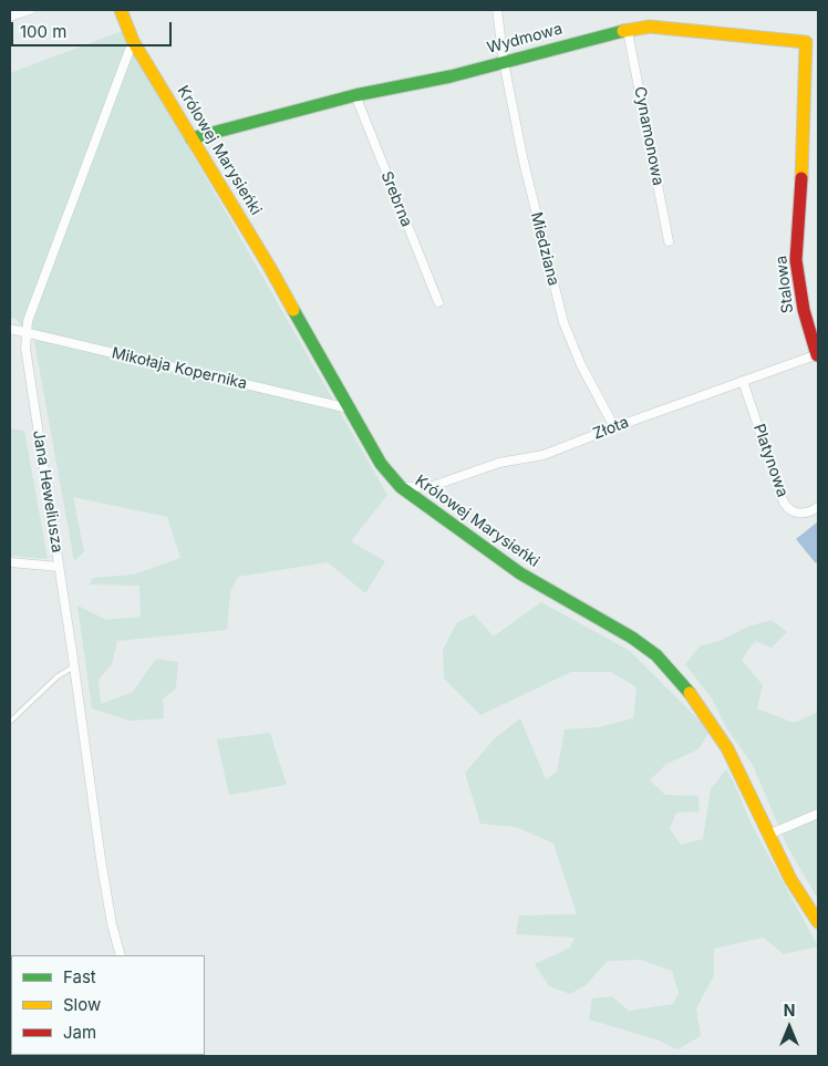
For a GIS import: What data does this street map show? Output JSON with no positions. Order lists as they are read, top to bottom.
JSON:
{
  "streets": {
    "street": [
      "Wydmowa",
      "Cynamonowa",
      "Królowej Marysieńki",
      "Srebrna",
      "Miedziana",
      "Stalowa",
      "Mikołaja Kopernika",
      "Złota",
      "Platynowa",
      "Jana Heweliusza"
    ]
  },
  "crossings": [
    ["Wydmowa", "Cynamonowa"],
    ["Wydmowa", "Królowej Marysieńki"],
    ["Wydmowa", "Srebrna"],
    ["Wydmowa", "Miedziana"],
    ["Wydmowa", "Stalowa"],
    ["Królowej Marysieńki", "Mikołaja Kopernika"],
    ["Królowej Marysieńki", "Złota"],
    ["Królowej Marysieńki", "Jana Heweliusza"],
    ["Miedziana", "Złota"],
    ["Stalowa", "Złota"],
    ["Mikołaja Kopernika", "Jana Heweliusza"],
    ["Złota", "Platynowa"]
  ],
  "legend": ["Fast", "Slow", "Jam"],
  "scale_bar": "100 m",
  "north": "top"
}
